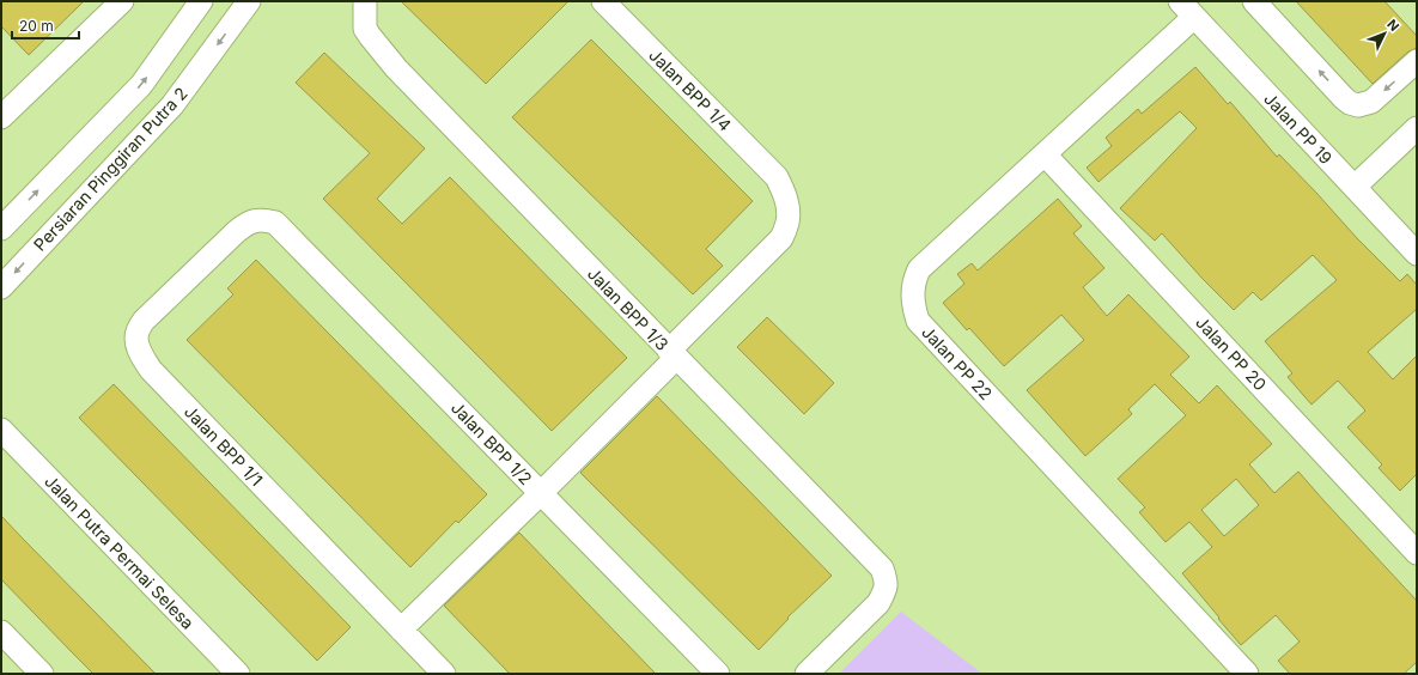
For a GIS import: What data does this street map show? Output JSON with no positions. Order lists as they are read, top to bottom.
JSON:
{
  "streets": {
    "street": [
      "Jalan BPP 1/4",
      "Jalan PP 19",
      "Persiaran Pinggiran Putra 2",
      "Jalan BPP 1/3",
      "Jalan PP 20",
      "Jalan PP 22",
      "Jalan BPP 1/2",
      "Jalan BPP 1/1",
      "Jalan Putra Permai Selesa"
    ]
  },
  "crossings": [
    ["Jalan BPP 1/4", "Jalan BPP 1/3"],
    ["Jalan PP 19", "Jalan PP 22"],
    ["Jalan PP 20", "Jalan PP 22"],
    ["Jalan BPP 1/2", "Jalan BPP 1/1"]
  ],
  "scale_bar": "20 m",
  "north": "top right"
}
